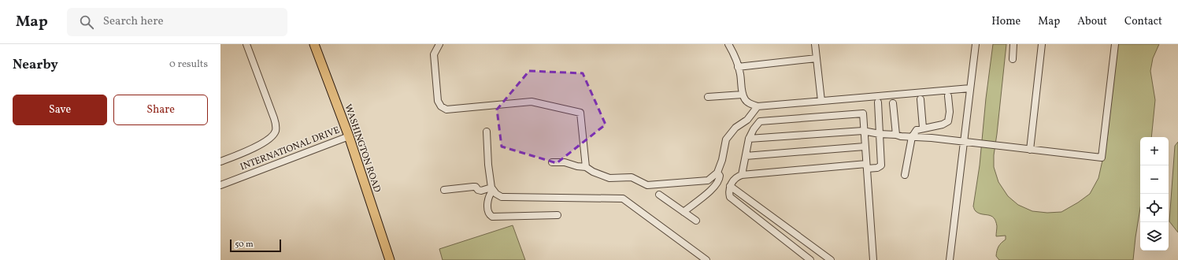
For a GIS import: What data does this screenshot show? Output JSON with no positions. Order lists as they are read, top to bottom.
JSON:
{
  "streets": {
    "main road": ["WASHINGTON ROAD"],
    "street": ["INTERNATIONAL DRIVE"]
  },
  "crossings": [
    ["INTERNATIONAL DRIVE", "WASHINGTON ROAD"]
  ],
  "scale_bar": "50 m",
  "page": {
    "header": "Map",
    "search": "Search here",
    "nav": [
      "Home",
      "Map",
      "About",
      "Contact"
    ],
    "heading": ["Nearby", "0 results"],
    "buttons": ["Save", "Share"],
    "map_buttons": ["+", "−"],
    "scale": "50 m"
  }
}
